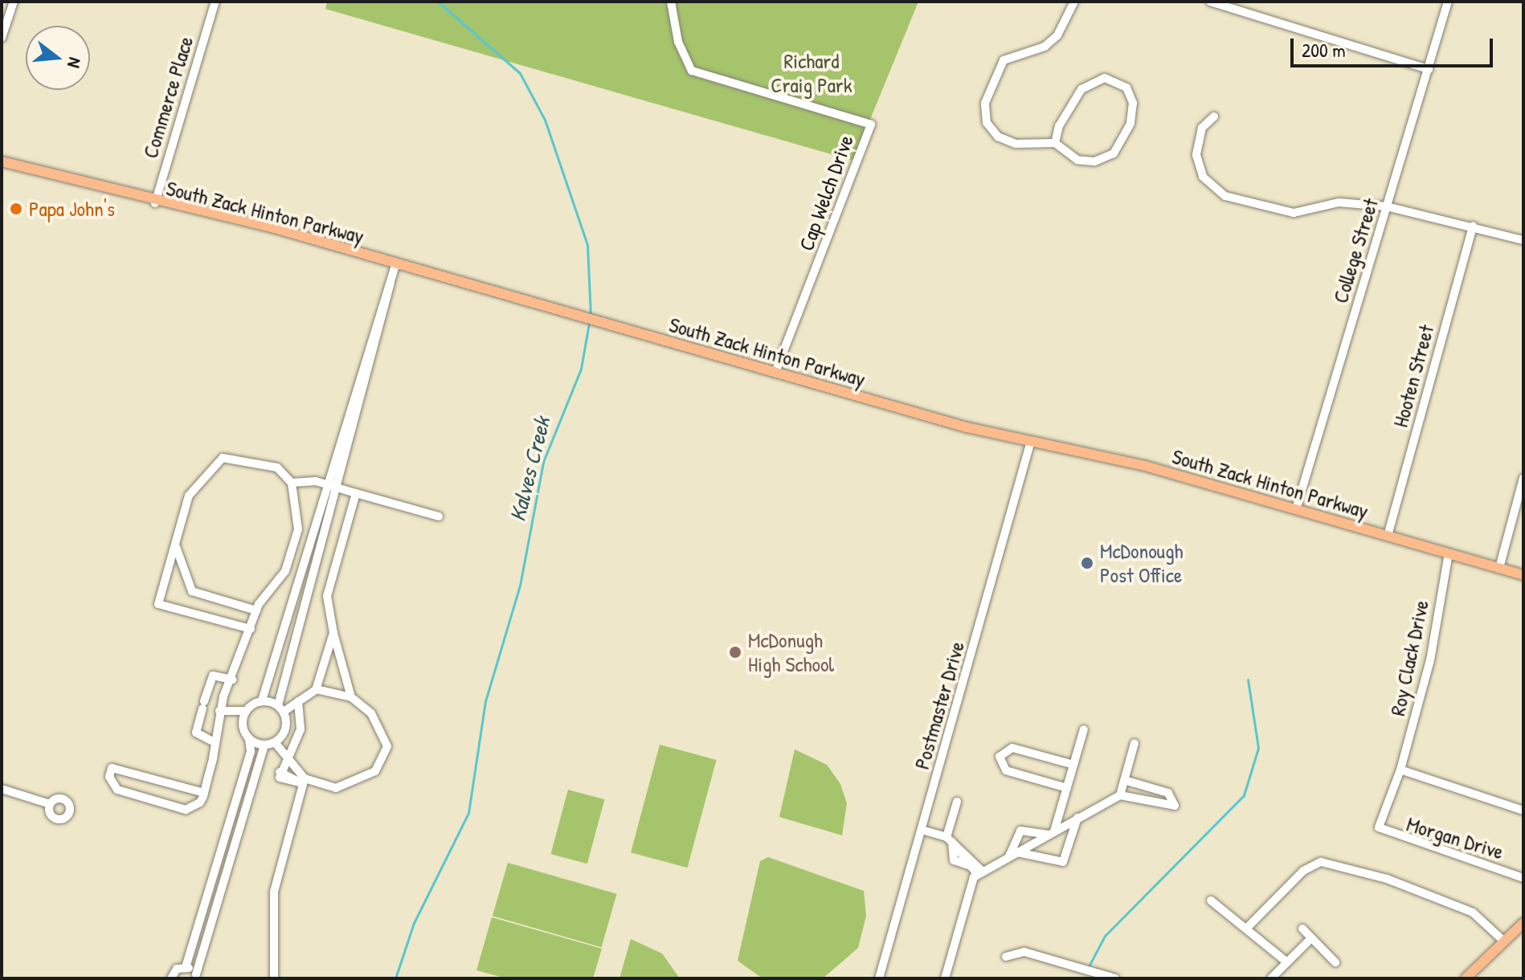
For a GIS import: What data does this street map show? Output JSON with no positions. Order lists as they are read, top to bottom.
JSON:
{
  "streets": {
    "main road": ["South Zack Hinton Parkway"],
    "street": [
      "Commerce Place",
      "Cap Welch Drive",
      "College Street",
      "Hooten Street",
      "Roy Clack Drive",
      "Postmaster Drive",
      "Morgan Drive"
    ]
  },
  "crossings": [
    ["Commerce Place", "South Zack Hinton Parkway"],
    ["Cap Welch Drive", "South Zack Hinton Parkway"],
    ["South Zack Hinton Parkway", "College Street"],
    ["South Zack Hinton Parkway", "Hooten Street"],
    ["South Zack Hinton Parkway", "Roy Clack Drive"],
    ["South Zack Hinton Parkway", "Postmaster Drive"],
    ["Roy Clack Drive", "Morgan Drive"]
  ],
  "water": ["Kalves Creek"],
  "parks": ["Richard Craig Park"],
  "places": ["Papa John's", "McDonough Post Office", "McDonugh High School"],
  "scale_bar": "200 m",
  "north": "right"
}
